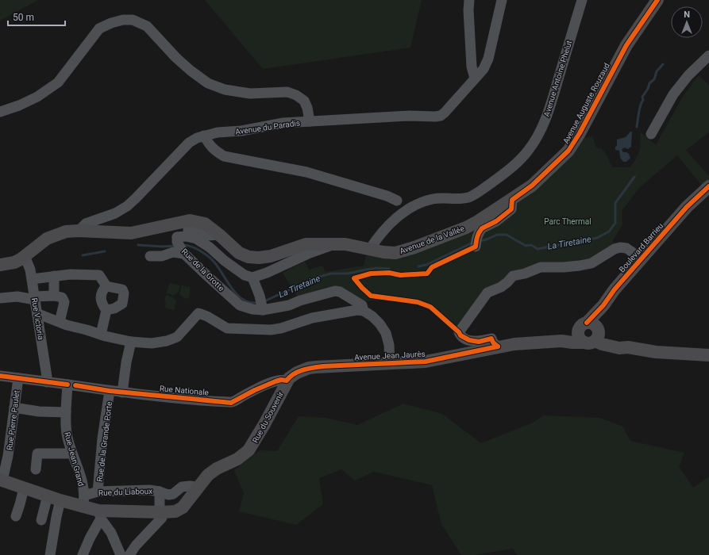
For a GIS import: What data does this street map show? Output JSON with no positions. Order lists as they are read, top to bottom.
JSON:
{
  "streets": {
    "main road": [
      "Avenue Auguste Rouzaud",
      "Avenue de la Vallée",
      "Boulevard Barrieu",
      "Avenue Jean Jaurès",
      "Rue du Souvenir"
    ],
    "street": [
      "Avenue Antoine Phelut",
      "Avenue du Paradis",
      "Rue de la Grotte",
      "Rue Victoria",
      "Rue Nationale",
      "Rue Pierre Paulet",
      "Rue de la Grande Porte",
      "Rue Jean Grand",
      "Rue du Liaboux"
    ]
  },
  "crossings": [
    ["Avenue Antoine Phelut", "Avenue de la Vallée"],
    ["Avenue Auguste Rouzaud", "Avenue de la Vallée"],
    ["Avenue du Paradis", "Avenue de la Vallée"],
    ["Avenue de la Vallée", "Rue Victoria"],
    ["Boulevard Barrieu", "Avenue Jean Jaurès"],
    ["Rue de la Grotte", "Avenue Jean Jaurès"],
    ["Rue Victoria", "Rue Nationale"],
    ["Avenue Jean Jaurès", "Rue Nationale"],
    ["Avenue Jean Jaurès", "Rue du Souvenir"],
    ["Rue Nationale", "Rue du Souvenir"],
    ["Rue Nationale", "Rue Pierre Paulet"],
    ["Rue Nationale", "Rue de la Grande Porte"],
    ["Rue Nationale", "Rue Jean Grand"],
    ["Rue du Souvenir", "Rue du Liaboux"],
    ["Rue de la Grande Porte", "Rue du Liaboux"],
    ["Rue Jean Grand", "Rue du Liaboux"]
  ],
  "water": ["La Tiretaine"],
  "parks": ["Parc Thermal"],
  "scale_bar": "50 m",
  "north": "top"
}
